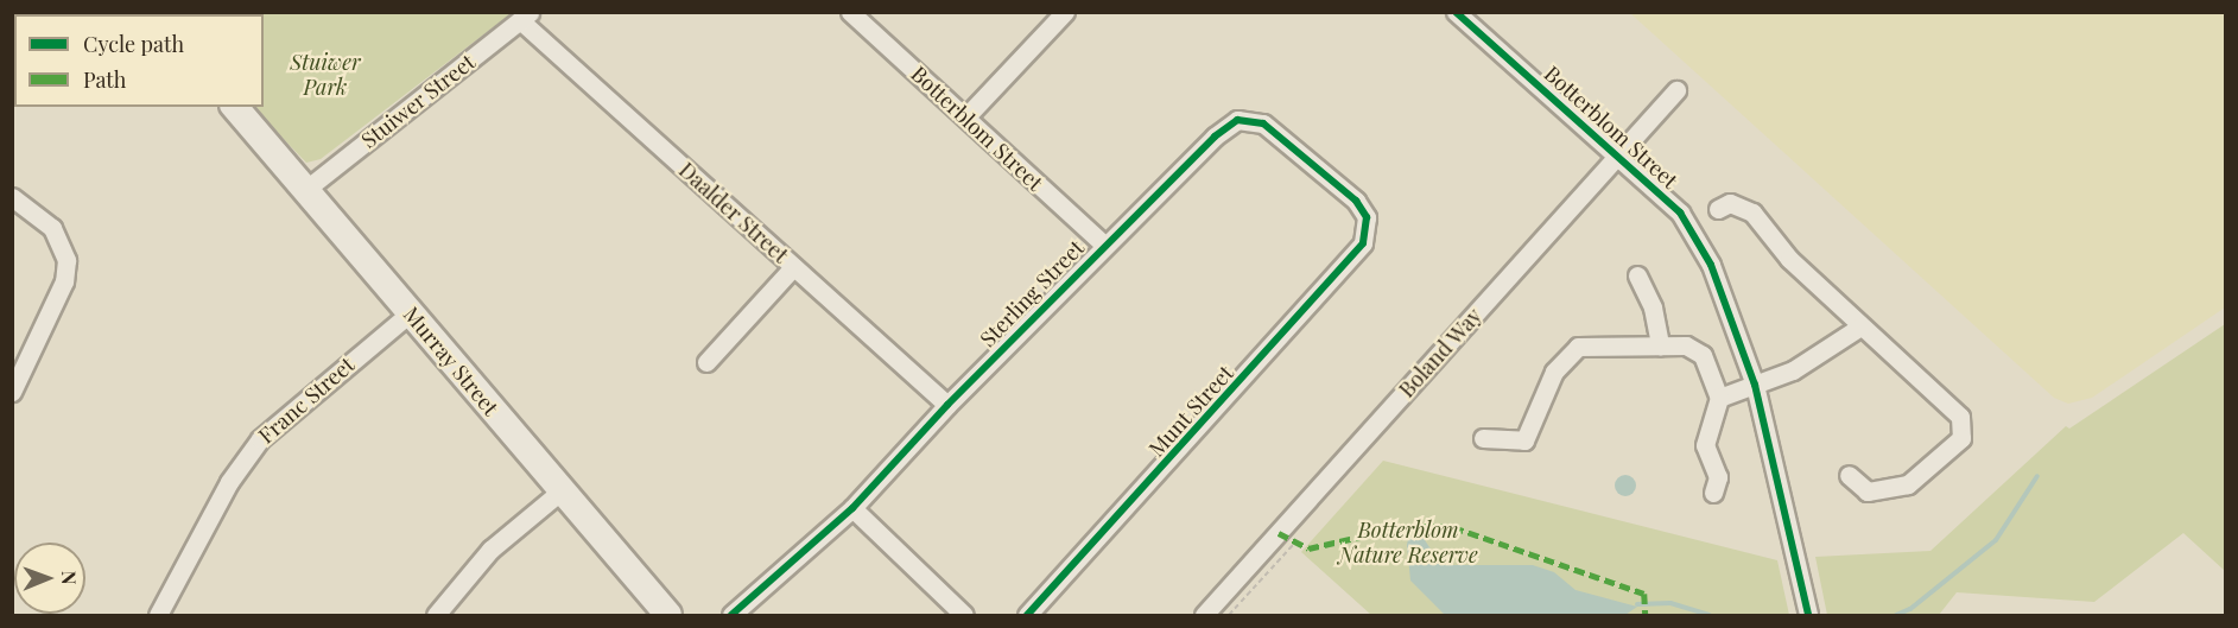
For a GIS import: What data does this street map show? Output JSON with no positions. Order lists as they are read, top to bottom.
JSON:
{
  "streets": {
    "street": [
      "Stuiwer Street",
      "Botterblom Street",
      "Daalder Street",
      "Sterling Street",
      "Boland Way",
      "Murray Street",
      "Franc Street",
      "Munt Street"
    ]
  },
  "crossings": [
    ["Stuiwer Street", "Daalder Street"],
    ["Stuiwer Street", "Murray Street"],
    ["Botterblom Street", "Sterling Street"],
    ["Botterblom Street", "Boland Way"],
    ["Daalder Street", "Sterling Street"],
    ["Sterling Street", "Munt Street"],
    ["Murray Street", "Franc Street"]
  ],
  "parks": ["Stuiwer Park", "Botterblom Nature Reserve"],
  "legend": ["Cycle path", "Path"],
  "north": "right"
}
